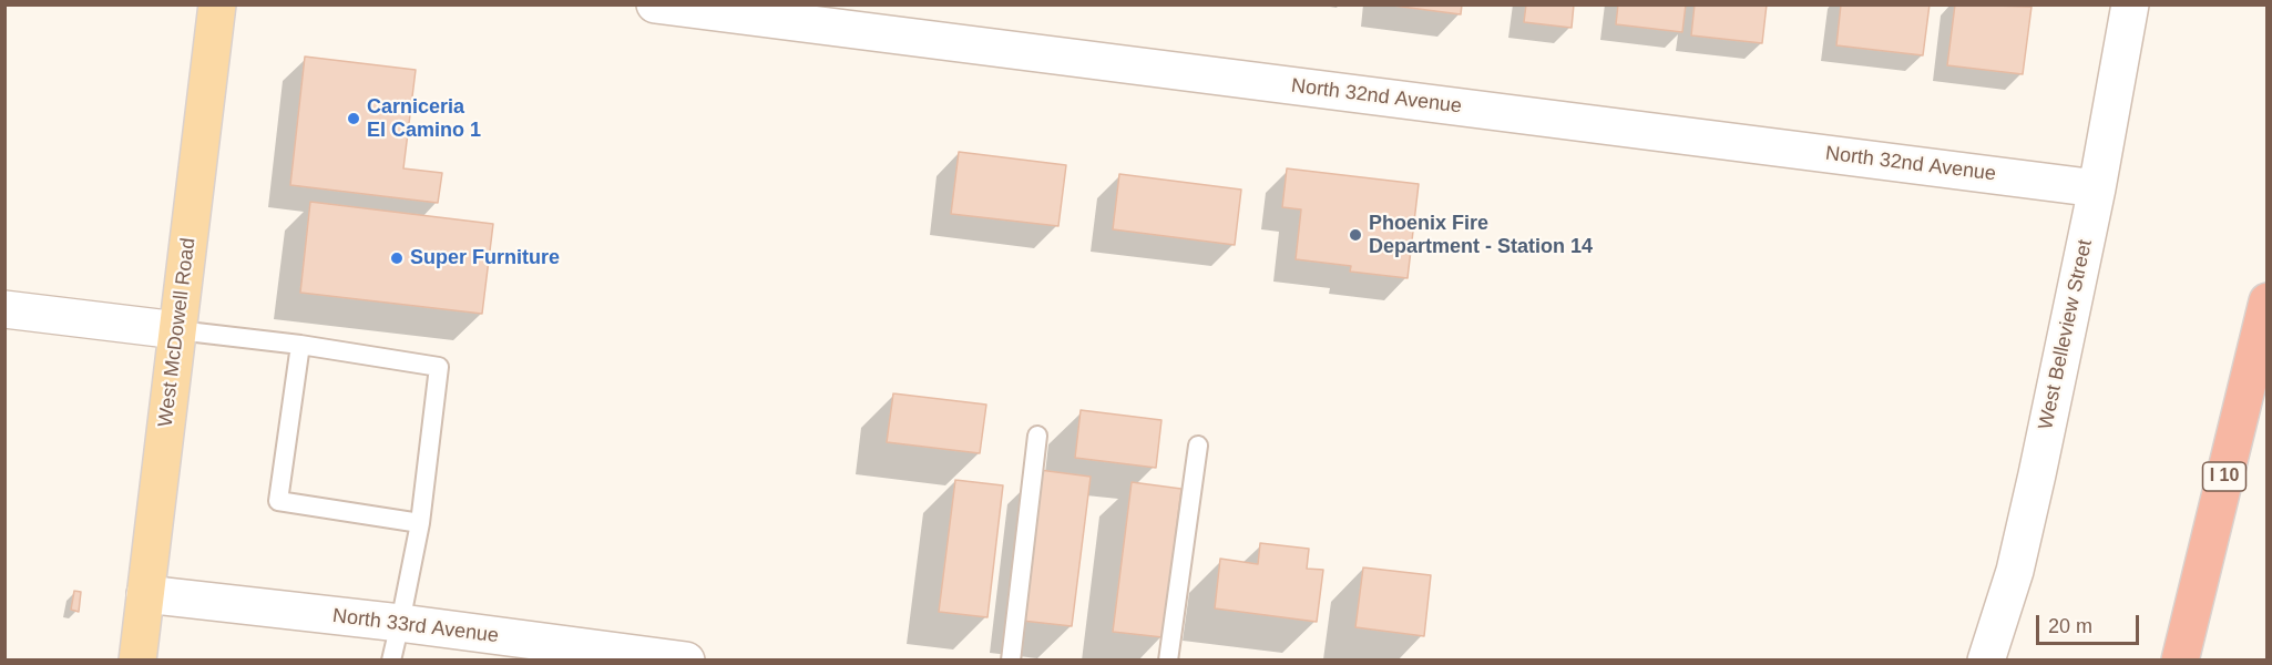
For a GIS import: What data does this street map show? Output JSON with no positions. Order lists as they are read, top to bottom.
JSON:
{
  "streets": {
    "highway": ["I 10"],
    "main road": ["West McDowell Road"],
    "street": ["North 32nd Avenue", "West Belleview Street", "North 33rd Avenue"]
  },
  "crossings": [
    ["North 32nd Avenue", "West Belleview Street"],
    ["West McDowell Road", "North 33rd Avenue"]
  ],
  "places": ["Carniceria El Camino 1", "Phoenix Fire Department - Station 14", "Super Furniture"],
  "scale_bar": "20 m"
}
